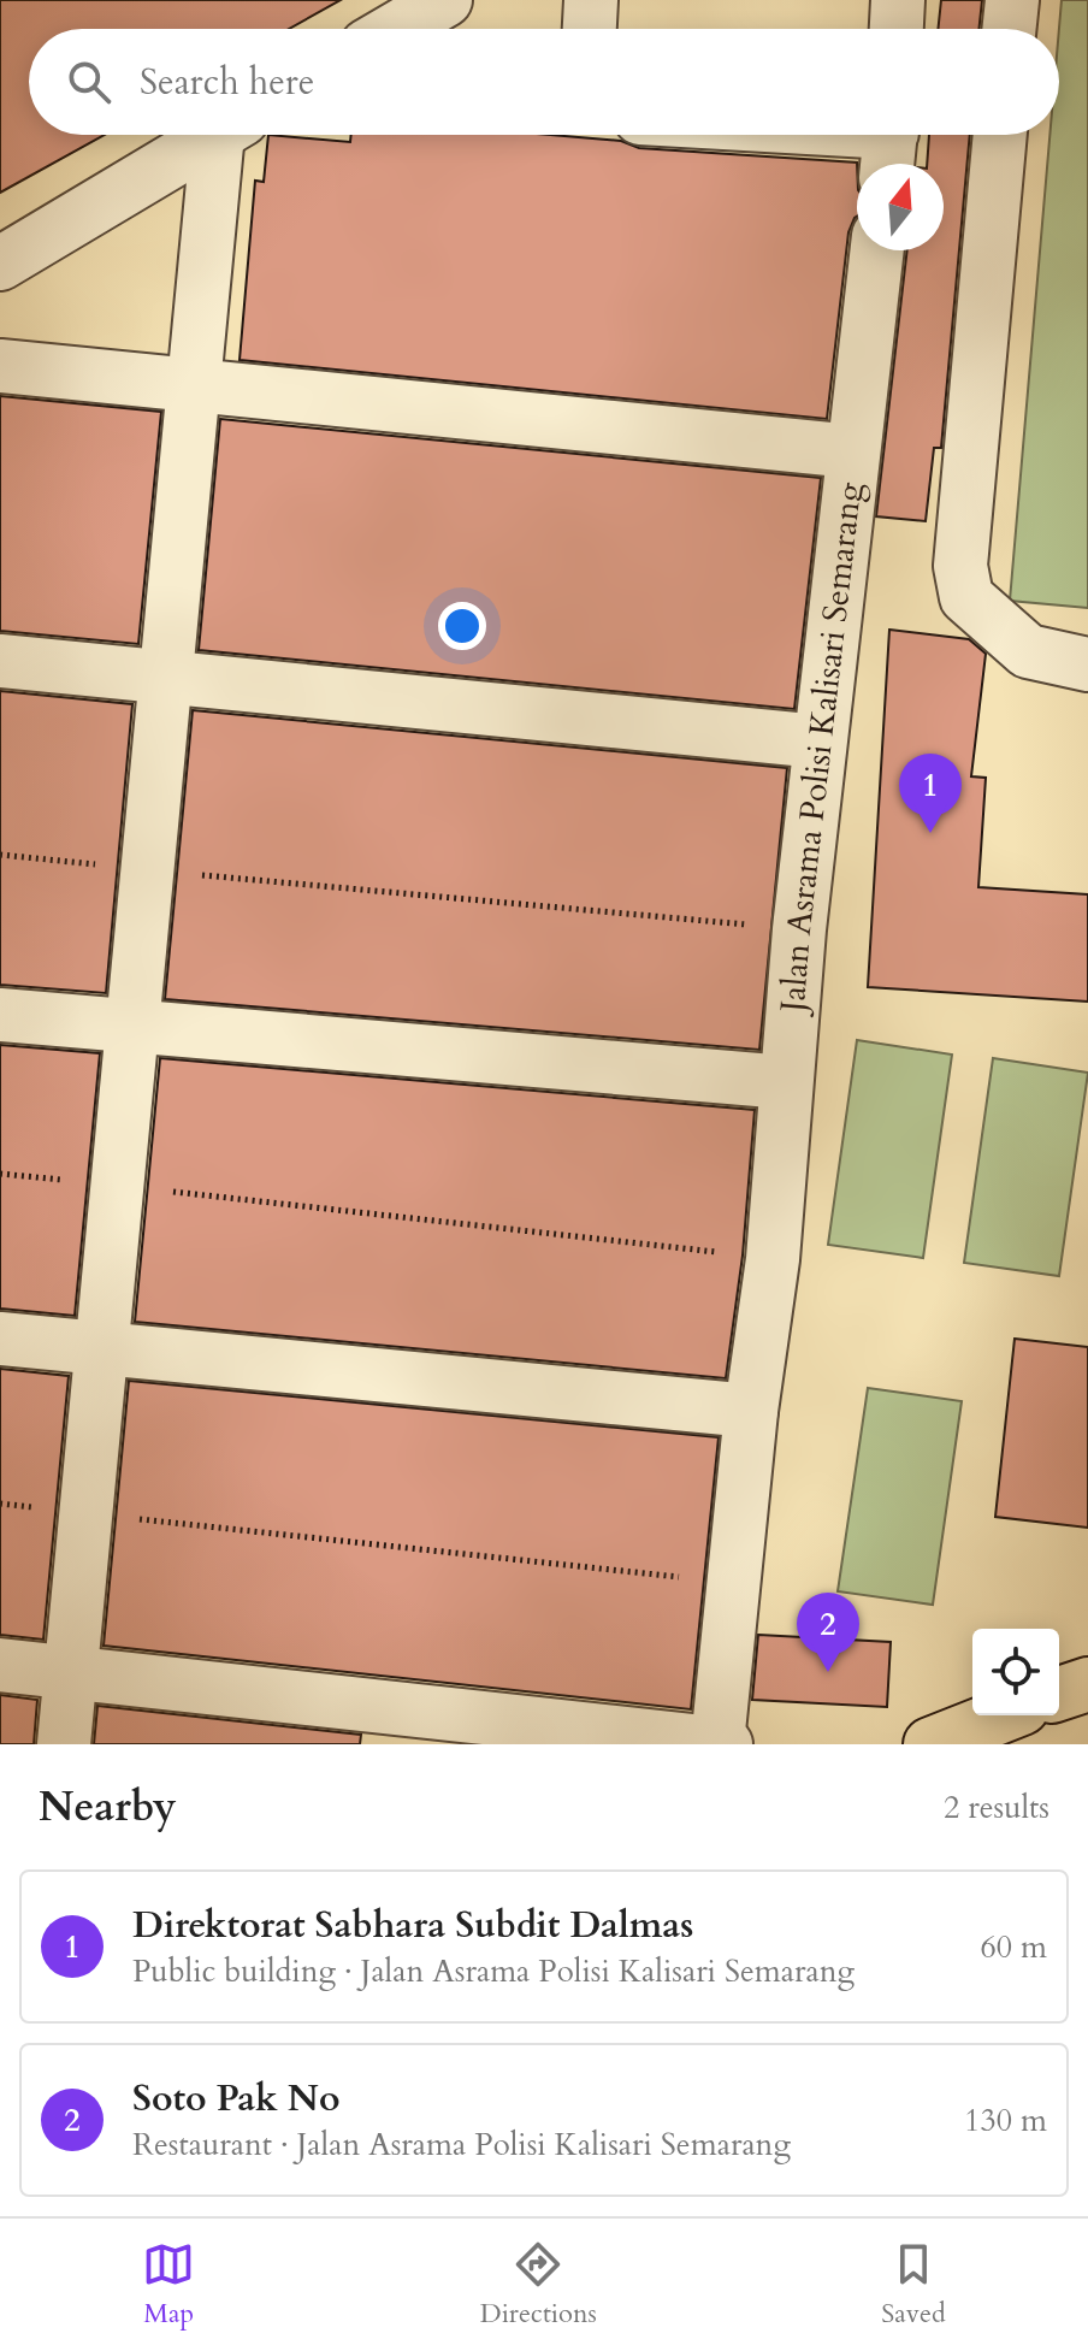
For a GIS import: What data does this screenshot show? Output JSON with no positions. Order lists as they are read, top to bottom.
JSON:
{
  "streets": {
    "street": ["Jalan Asrama Polisi Kalisari Semarang"]
  },
  "north": "top",
  "page": {
    "search": "Search here",
    "pins": ["1", "2"],
    "heading": ["Nearby", "2 results"],
    "list": [
      {
        "mark": "1",
        "name": "Direktorat Sabhara Subdit Dalmas",
        "note": "Public building · Jalan Asrama Polisi Kalisari Semarang",
        "value": "60 m"
      },
      {
        "mark": "2",
        "name": "Soto Pak No",
        "note": "Restaurant · Jalan Asrama Polisi Kalisari Semarang",
        "value": "130 m"
      }
    ],
    "nav": ["Map", "Directions", "Saved"]
  }
}
